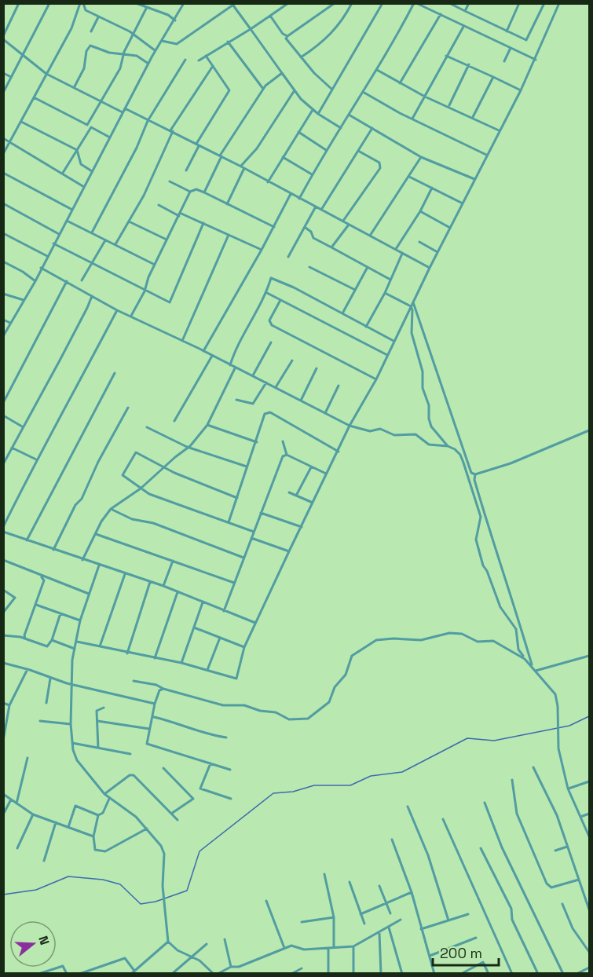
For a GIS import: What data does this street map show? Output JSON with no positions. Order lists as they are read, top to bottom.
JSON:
{
  "scale_bar": "200 m",
  "north": "right"
}
